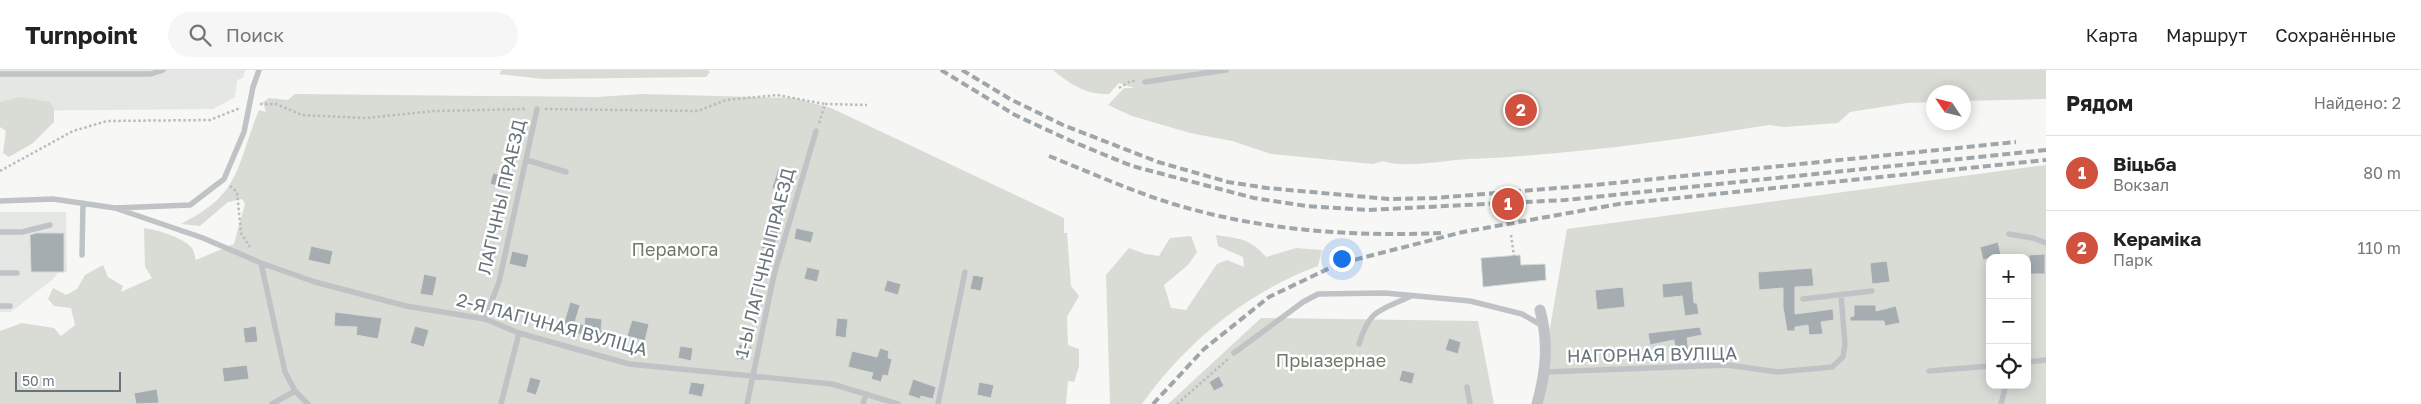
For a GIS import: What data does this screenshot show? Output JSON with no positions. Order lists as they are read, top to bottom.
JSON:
{
  "streets": {
    "lane": [
      "ЛАГІЧНЫ ПРАЕЗД",
      "1-Ы ЛАГІЧНЫ ПРАЕЗД",
      "2-Я ЛАГІЧНАЯ ВУЛІЦА",
      "НАГОРНАЯ ВУЛІЦА"
    ]
  },
  "crossings": [
    ["ЛАГІЧНЫ ПРАЕЗД", "2-Я ЛАГІЧНАЯ ВУЛІЦА"],
    ["1-Ы ЛАГІЧНЫ ПРАЕЗД", "2-Я ЛАГІЧНАЯ ВУЛІЦА"]
  ],
  "parks": ["Перамога", "Прыазернае"],
  "scale_bar": "50 m",
  "north": "top left",
  "page": {
    "header": "Turnpoint",
    "search": "Поиск",
    "nav": ["Карта", "Маршрут", "Сохранённые"],
    "heading": ["Рядом", "Найдено: 2"],
    "pins": ["2", "1"],
    "list": [
      {
        "mark": "1",
        "name": "Віцьба",
        "note": "Вокзал",
        "value": "80 m"
      },
      {
        "mark": "2",
        "name": "Кераміка",
        "note": "Парк",
        "value": "110 m"
      }
    ],
    "map_buttons": ["+", "−"],
    "scale": "50 m"
  }
}
